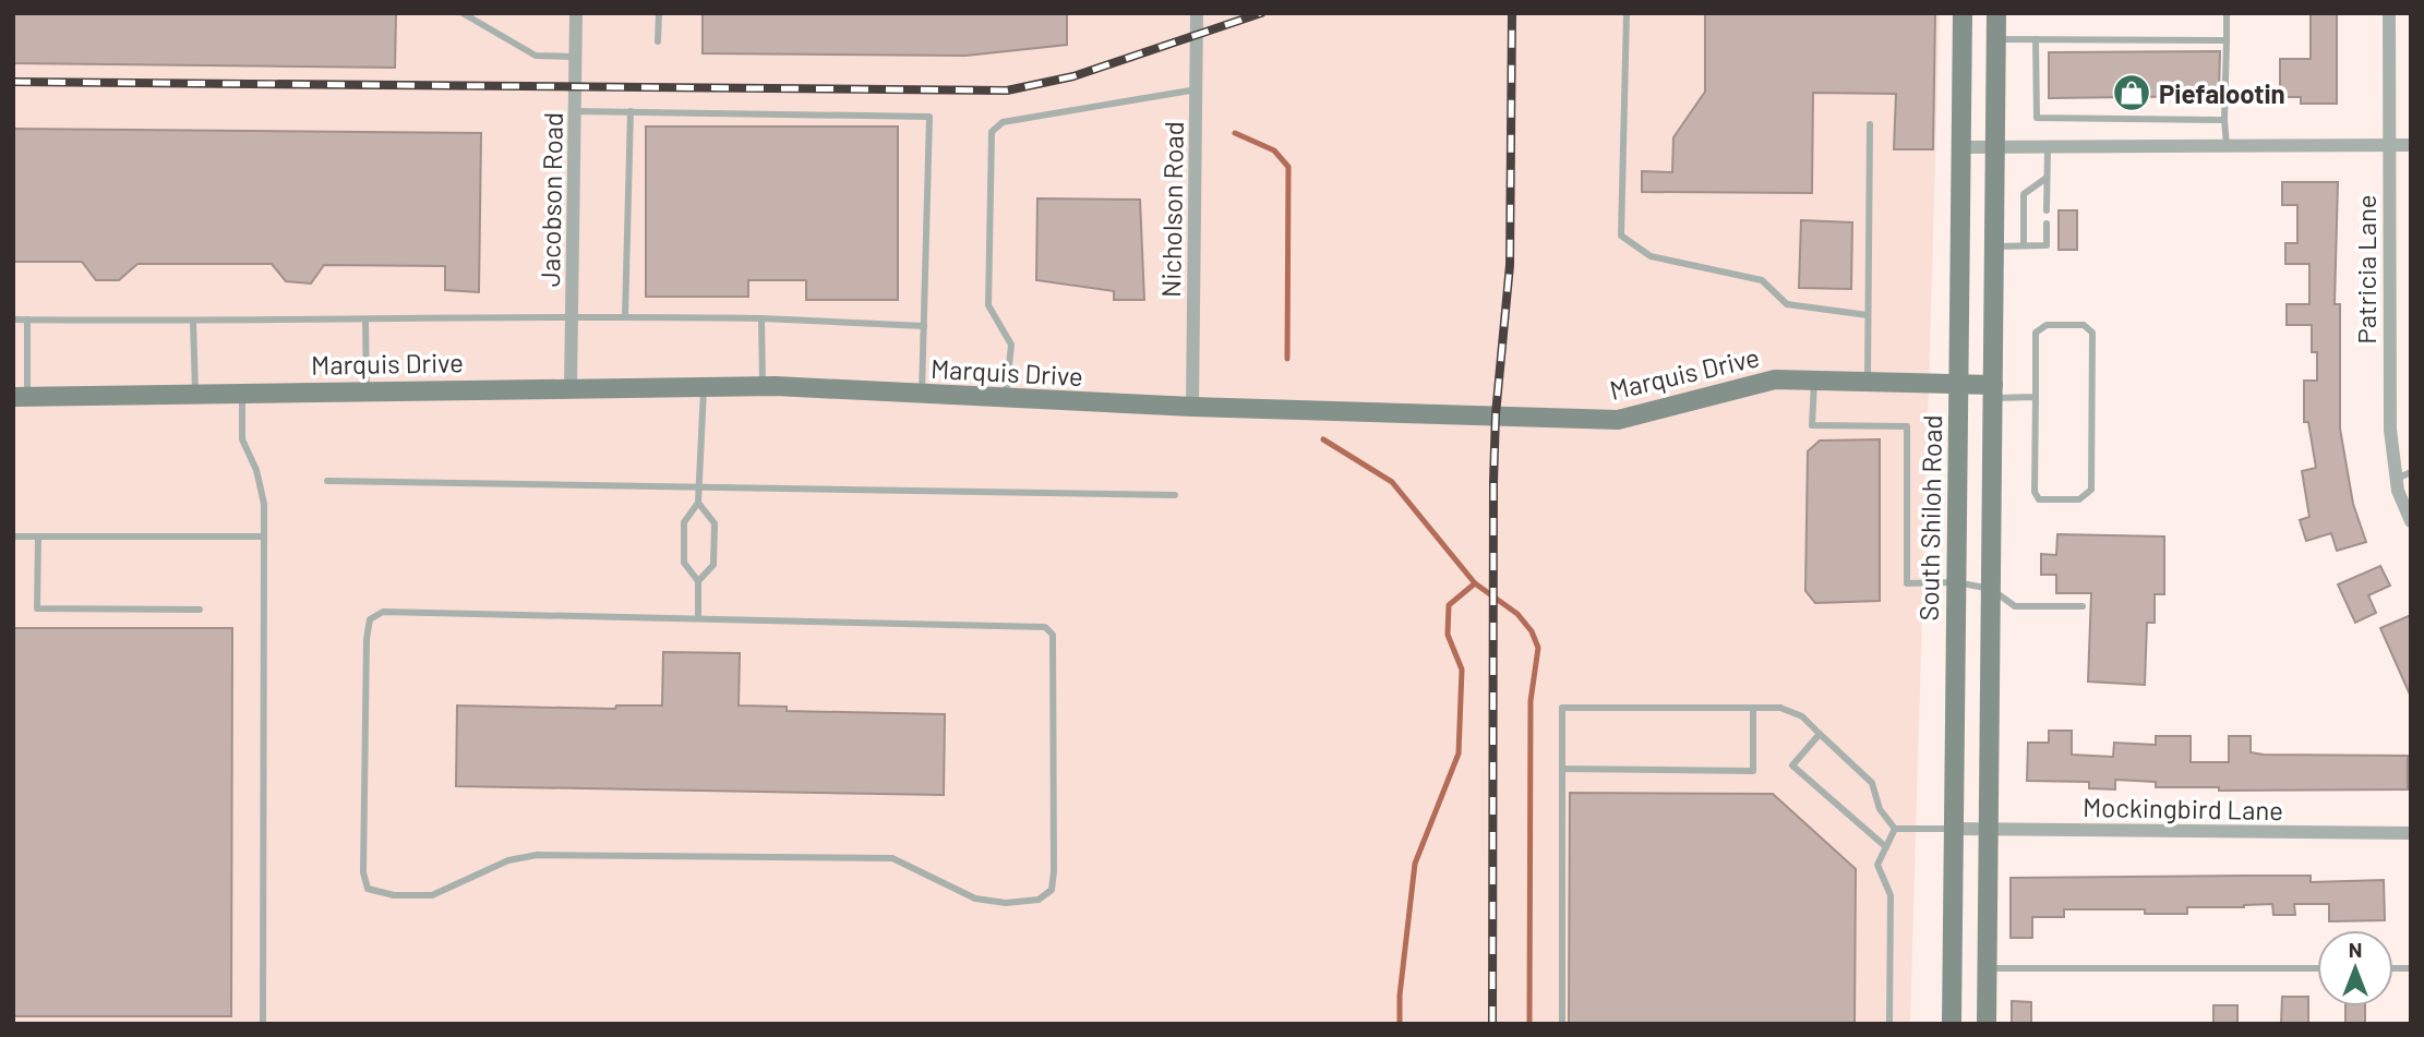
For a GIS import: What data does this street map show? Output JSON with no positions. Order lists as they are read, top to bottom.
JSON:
{
  "streets": {
    "main road": ["Marquis Drive", "South Shiloh Road"],
    "street": [
      "Jacobson Road",
      "Nicholson Road",
      "Patricia Lane",
      "Mockingbird Lane"
    ]
  },
  "crossings": [
    ["Jacobson Road", "Marquis Drive"],
    ["Nicholson Road", "Marquis Drive"],
    ["Marquis Drive", "South Shiloh Road"],
    ["South Shiloh Road", "Mockingbird Lane"]
  ],
  "places": {
    "shop": ["Piefalootin"]
  },
  "north": "top"
}
